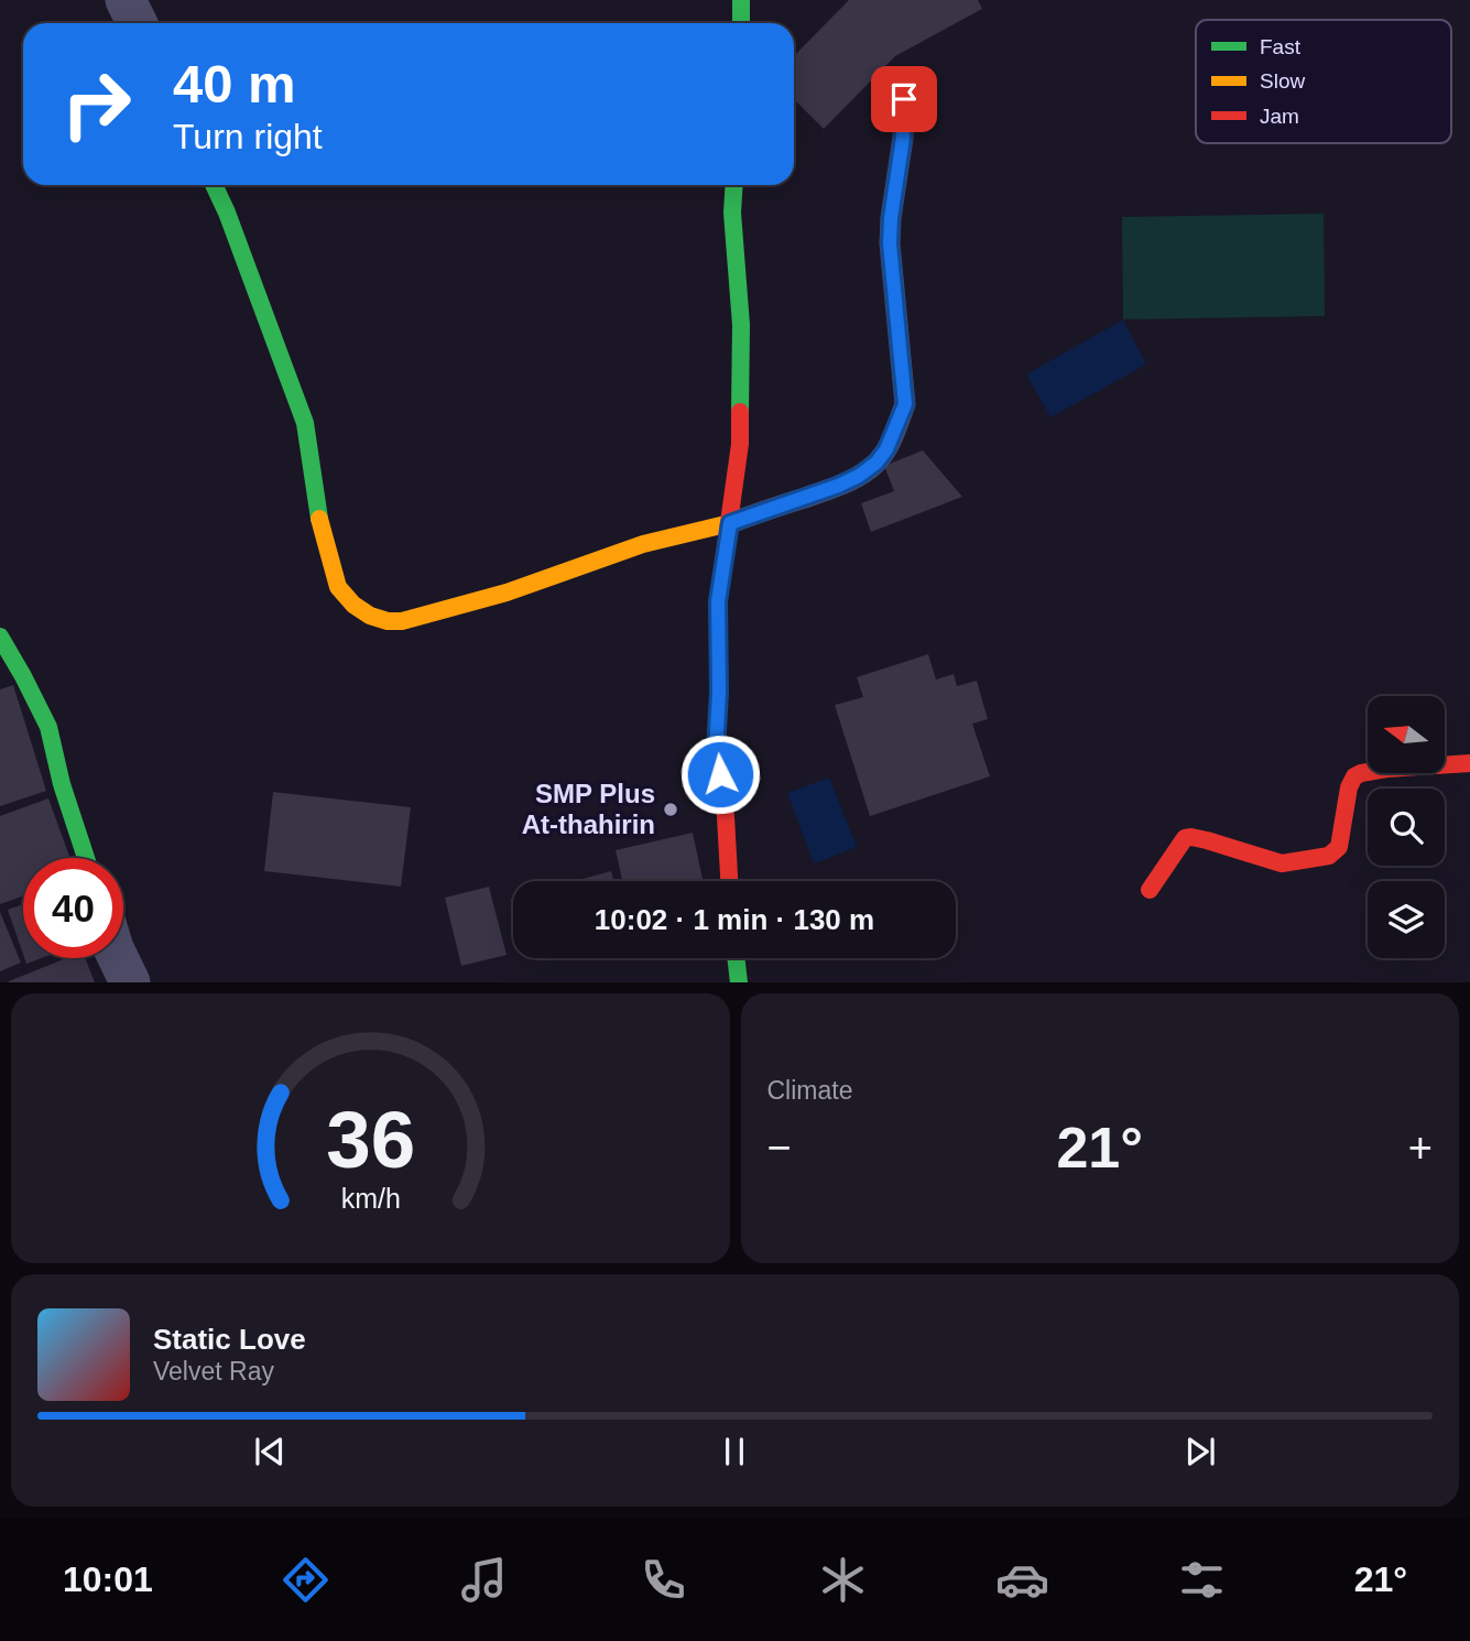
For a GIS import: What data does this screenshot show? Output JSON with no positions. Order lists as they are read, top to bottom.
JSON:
{
  "places": ["SMP Plus At-thahirin"],
  "legend": ["Fast", "Slow", "Jam"],
  "north": "left",
  "page": {
    "turn": ["40 m", "Turn right"],
    "limit": "40",
    "trip": "10:02 · 1 min · 130 m",
    "tile": "Climate",
    "heat": ["−", "21°", "+"],
    "song": ["Static Love", "Velvet Ray"],
    "tabs": ["10:01", "21°"],
    "gauge": ["36", "km/h"]
  }
}
